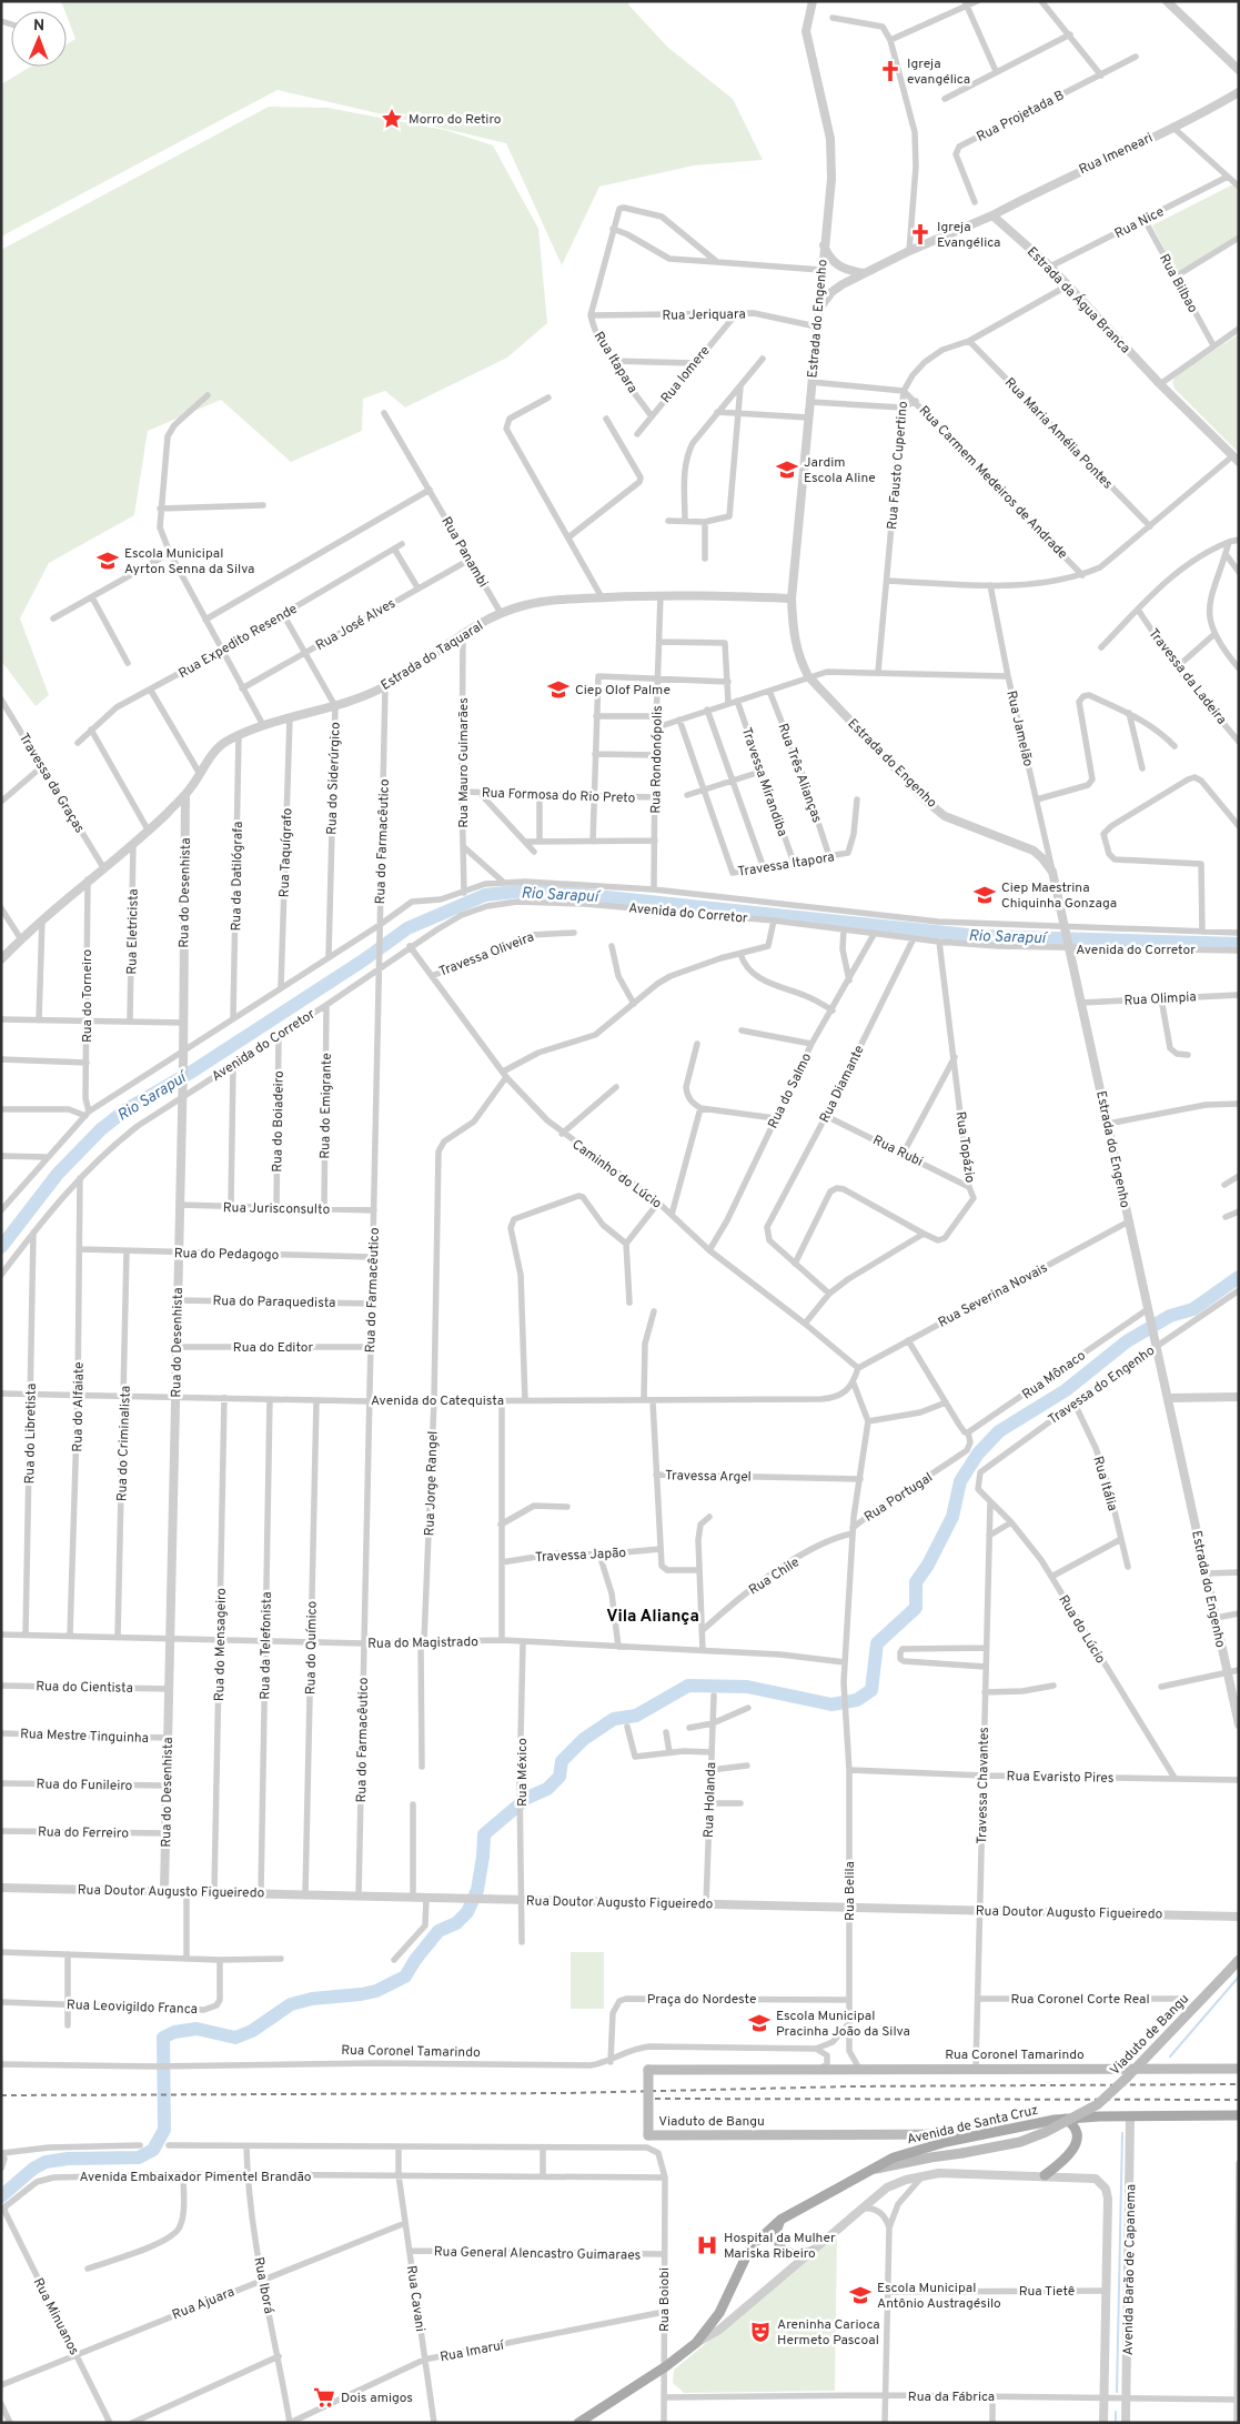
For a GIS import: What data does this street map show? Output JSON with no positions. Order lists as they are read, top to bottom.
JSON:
{
  "streets": {
    "main road": ["Viaduto de Bangu", "Rua Coronel Tamarindo", "Avenida de Santa Cruz"],
    "street": [
      "Rua Projetada B",
      "Rua Imeneari",
      "Rua Nice",
      "Rua Bilbao",
      "Estrada da Água Branca",
      "Rua Jeriquara",
      "Estrada do Engenho",
      "Rua Itapara",
      "Rua Iomere",
      "Rua Maria Amélia Pontes",
      "Rua Fausto Cupertino",
      "Rua Carmem Medeiros de Andrade",
      "Rua Panambi",
      "Rua José Alves",
      "Rua Expedito Resende",
      "Estrada do Taquaral",
      "Travessa da Ladeira",
      "Rua Jamelão",
      "Rua Rondonópolis",
      "Rua Mauro Guimarães",
      "Rua Três Alianças",
      "Rua do Siderúrgico",
      "Travessa Mirandiba",
      "Travessa da Graças",
      "Rua Formosa do Rio Preto",
      "Rua do Farmacêutico",
      "Rua Taquígrafo",
      "Travessa Itapora",
      "Rua da Datilógrafa",
      "Rua do Desenhista",
      "Avenida do Corretor",
      "Rua Eletricista",
      "Travessa Oliveira",
      "Rua do Torneiro",
      "Rua Olimpia",
      "Rua Diamante",
      "Rua do Salmo",
      "Rua do Emigrante",
      "Rua do Boiadeiro",
      "Rua Topázio",
      "Rua Rubi",
      "Caminho do Lúcio",
      "Rua Jurisconsulto",
      "Rua do Pedagogo",
      "Rua Severina Novais",
      "Rua do Paraquedista",
      "Rua do Editor",
      "Rua Mônaco",
      "Travessa do Engenho",
      "Avenida do Catequista",
      "Rua do Alfaiate",
      "Rua do Libretista",
      "Rua do Criminalista",
      "Travessa Argel",
      "Rua Jorge Rangel",
      "Rua Itália",
      "Rua Portugal",
      "Travessa Japão",
      "Rua Chile",
      "Rua do Lúcio",
      "Rua do Magistrado",
      "Rua do Mensageiro",
      "Rua da Telefonista",
      "Rua do Químico",
      "Rua do Cientista",
      "Rua Mestre Tinguinha",
      "Rua México",
      "Rua Evaristo Pires",
      "Rua do Funileiro",
      "Travessa Chavantes",
      "Rua Holanda",
      "Rua do Ferreiro",
      "Rua Doutor Augusto Figueiredo",
      "Rua Belila",
      "Praça do Nordeste",
      "Rua Coronel Corte Real",
      "Rua Leovigildo Franca",
      "Avenida Embaixador Pimentel Brandão",
      "Rua General Alencastro Guimaraes",
      "Avenida Barão de Capanema",
      "Rua Iborá",
      "Rua Tietê",
      "Rua Cavani",
      "Rua Boiobi",
      "Rua Ajuara",
      "Rua Minuanos",
      "Rua Imaruí",
      "Rua da Fábrica"
    ]
  },
  "crossings": [
    ["Rua Imeneari", "Estrada da Água Branca"],
    ["Rua Nice", "Rua Bilbao"],
    ["Rua Nice", "Estrada da Água Branca"],
    ["Estrada da Água Branca", "Rua Fausto Cupertino"],
    ["Rua Jeriquara", "Estrada do Engenho"],
    ["Rua Jeriquara", "Rua Itapara"],
    ["Rua Jeriquara", "Rua Iomere"],
    ["Estrada do Engenho", "Estrada do Taquaral"],
    ["Estrada do Engenho", "Rua Jamelão"],
    ["Estrada do Engenho", "Avenida do Corretor"],
    ["Estrada do Engenho", "Rua Olimpia"],
    ["Estrada do Engenho", "Rua Severina Novais"],
    ["Estrada do Engenho", "Rua Mônaco"],
    ["Estrada do Engenho", "Travessa do Engenho"],
    ["Rua Itapara", "Rua Iomere"],
    ["Rua Maria Amélia Pontes", "Rua Fausto Cupertino"],
    ["Rua Fausto Cupertino", "Rua Carmem Medeiros de Andrade"],
    ["Rua Panambi", "Rua José Alves"],
    ["Rua Panambi", "Estrada do Taquaral"],
    ["Rua José Alves", "Rua do Siderúrgico"],
    ["Rua Expedito Resende", "Rua do Siderúrgico"],
    ["Estrada do Taquaral", "Rua Rondonópolis"],
    ["Estrada do Taquaral", "Rua Mauro Guimarães"],
    ["Estrada do Taquaral", "Rua do Siderúrgico"],
    ["Estrada do Taquaral", "Travessa da Graças"],
    ["Estrada do Taquaral", "Rua do Farmacêutico"],
    ["Estrada do Taquaral", "Rua Taquígrafo"],
    ["Estrada do Taquaral", "Rua da Datilógrafa"],
    ["Estrada do Taquaral", "Rua do Desenhista"],
    ["Estrada do Taquaral", "Rua Eletricista"],
    ["Estrada do Taquaral", "Rua do Torneiro"],
    ["Rua Rondonópolis", "Rua Formosa do Rio Preto"],
    ["Rua Rondonópolis", "Avenida do Corretor"],
    ["Rua Mauro Guimarães", "Rua Formosa do Rio Preto"],
    ["Rua Mauro Guimarães", "Avenida do Corretor"],
    ["Rua Três Alianças", "Travessa Itapora"],
    ["Rua do Siderúrgico", "Avenida do Corretor"],
    ["Travessa Mirandiba", "Travessa Itapora"],
    ["Rua do Farmacêutico", "Avenida do Corretor"],
    ["Rua do Farmacêutico", "Rua Jurisconsulto"],
    ["Rua do Farmacêutico", "Rua do Pedagogo"],
    ["Rua do Farmacêutico", "Rua do Paraquedista"],
    ["Rua do Farmacêutico", "Rua do Editor"],
    ["Rua do Farmacêutico", "Avenida do Catequista"],
    ["Rua do Farmacêutico", "Rua do Magistrado"],
    ["Rua do Farmacêutico", "Rua Doutor Augusto Figueiredo"],
    ["Rua Taquígrafo", "Avenida do Corretor"],
    ["Rua da Datilógrafa", "Avenida do Corretor"],
    ["Rua do Desenhista", "Avenida do Corretor"],
    ["Rua do Desenhista", "Rua Jurisconsulto"],
    ["Rua do Desenhista", "Rua do Pedagogo"],
    ["Rua do Desenhista", "Rua do Paraquedista"],
    ["Rua do Desenhista", "Rua do Editor"],
    ["Rua do Desenhista", "Avenida do Catequista"],
    ["Rua do Desenhista", "Rua do Magistrado"],
    ["Rua do Desenhista", "Rua do Cientista"],
    ["Rua do Desenhista", "Rua Mestre Tinguinha"],
    ["Rua do Desenhista", "Rua do Funileiro"],
    ["Rua do Desenhista", "Rua do Ferreiro"],
    ["Rua do Desenhista", "Rua Doutor Augusto Figueiredo"],
    ["Avenida do Corretor", "Rua do Torneiro"],
    ["Avenida do Corretor", "Rua Diamante"],
    ["Avenida do Corretor", "Rua do Salmo"],
    ["Avenida do Corretor", "Rua do Emigrante"],
    ["Avenida do Corretor", "Rua do Boiadeiro"],
    ["Avenida do Corretor", "Rua Topázio"],
    ["Avenida do Corretor", "Caminho do Lúcio"],
    ["Avenida do Corretor", "Rua do Alfaiate"],
    ["Avenida do Corretor", "Rua do Libretista"],
    ["Travessa Oliveira", "Caminho do Lúcio"],
    ["Rua Diamante", "Rua Rubi"],
    ["Rua do Salmo", "Caminho do Lúcio"],
    ["Rua do Emigrante", "Rua Jurisconsulto"],
    ["Rua do Boiadeiro", "Rua Jurisconsulto"],
    ["Rua Topázio", "Rua Rubi"],
    ["Caminho do Lúcio", "Rua Severina Novais"],
    ["Caminho do Lúcio", "Rua Jorge Rangel"],
    ["Rua do Pedagogo", "Rua do Alfaiate"],
    ["Rua do Pedagogo", "Rua do Criminalista"],
    ["Rua Mônaco", "Rua Portugal"],
    ["Travessa do Engenho", "Rua Itália"],
    ["Travessa do Engenho", "Rua do Lúcio"],
    ["Avenida do Catequista", "Rua do Alfaiate"],
    ["Avenida do Catequista", "Rua do Libretista"],
    ["Avenida do Catequista", "Rua do Criminalista"],
    ["Avenida do Catequista", "Rua Jorge Rangel"],
    ["Avenida do Catequista", "Rua do Mensageiro"],
    ["Avenida do Catequista", "Rua da Telefonista"],
    ["Avenida do Catequista", "Rua do Químico"],
    ["Rua do Alfaiate", "Rua do Magistrado"],
    ["Rua do Libretista", "Rua do Magistrado"],
    ["Rua do Criminalista", "Rua do Magistrado"],
    ["Rua Jorge Rangel", "Rua do Magistrado"],
    ["Rua Portugal", "Rua Chile"],
    ["Rua do Lúcio", "Rua Evaristo Pires"],
    ["Rua do Lúcio", "Travessa Chavantes"],
    ["Rua do Magistrado", "Rua do Mensageiro"],
    ["Rua do Magistrado", "Rua da Telefonista"],
    ["Rua do Magistrado", "Rua do Químico"],
    ["Rua do Magistrado", "Rua México"],
    ["Rua do Magistrado", "Rua Belila"],
    ["Rua do Mensageiro", "Rua Doutor Augusto Figueiredo"],
    ["Rua da Telefonista", "Rua Doutor Augusto Figueiredo"],
    ["Rua do Químico", "Rua Doutor Augusto Figueiredo"],
    ["Rua México", "Rua Doutor Augusto Figueiredo"],
    ["Rua Evaristo Pires", "Travessa Chavantes"],
    ["Rua Evaristo Pires", "Rua Belila"],
    ["Travessa Chavantes", "Rua Doutor Augusto Figueiredo"],
    ["Travessa Chavantes", "Rua Coronel Corte Real"],
    ["Travessa Chavantes", "Rua Coronel Tamarindo"],
    ["Rua Holanda", "Rua Doutor Augusto Figueiredo"],
    ["Rua Doutor Augusto Figueiredo", "Rua Belila"],
    ["Rua Belila", "Praça do Nordeste"],
    ["Rua Belila", "Rua Coronel Tamarindo"],
    ["Praça do Nordeste", "Rua Coronel Tamarindo"],
    ["Viaduto de Bangu", "Rua Coronel Tamarindo"],
    ["Viaduto de Bangu", "Avenida de Santa Cruz"],
    ["Avenida de Santa Cruz", "Avenida Barão de Capanema"],
    ["Avenida de Santa Cruz", "Rua Boiobi"],
    ["Avenida Embaixador Pimentel Brandão", "Rua Iborá"],
    ["Avenida Embaixador Pimentel Brandão", "Rua Cavani"],
    ["Avenida Embaixador Pimentel Brandão", "Rua Boiobi"],
    ["Avenida Embaixador Pimentel Brandão", "Rua Minuanos"],
    ["Rua General Alencastro Guimaraes", "Rua Cavani"],
    ["Rua General Alencastro Guimaraes", "Rua Boiobi"],
    ["Avenida Barão de Capanema", "Rua Tietê"],
    ["Avenida Barão de Capanema", "Rua da Fábrica"],
    ["Rua Iborá", "Rua Ajuara"],
    ["Rua Iborá", "Rua Imaruí"],
    ["Rua Cavani", "Rua Ajuara"],
    ["Rua Cavani", "Rua Imaruí"],
    ["Rua Boiobi", "Rua Imaruí"],
    ["Rua Boiobi", "Rua da Fábrica"],
    ["Rua Ajuara", "Rua Minuanos"]
  ],
  "districts": ["Vila Aliança"],
  "water": ["Rio Sarapuí"],
  "places": {
    "church": ["Igreja evangélica", "Igreja Evangélica"],
    "place": ["Morro do Retiro"],
    "school or university": [
      "Jardim Escola Aline",
      "Escola Municipal Ayrton Senna da Silva",
      "Ciep Olof Palme",
      "Ciep Maestrina Chiquinha Gonzaga",
      "Escola Municipal Pracinha João da Silva",
      "Escola Municipal Antônio Austragésilo"
    ],
    "hospital": ["Hospital da Mulher Mariska Ribeiro"],
    "theatre": ["Areninha Carioca Hermeto Pascoal"],
    "supermarket": ["Dois amigos"]
  },
  "north": "top"
}
